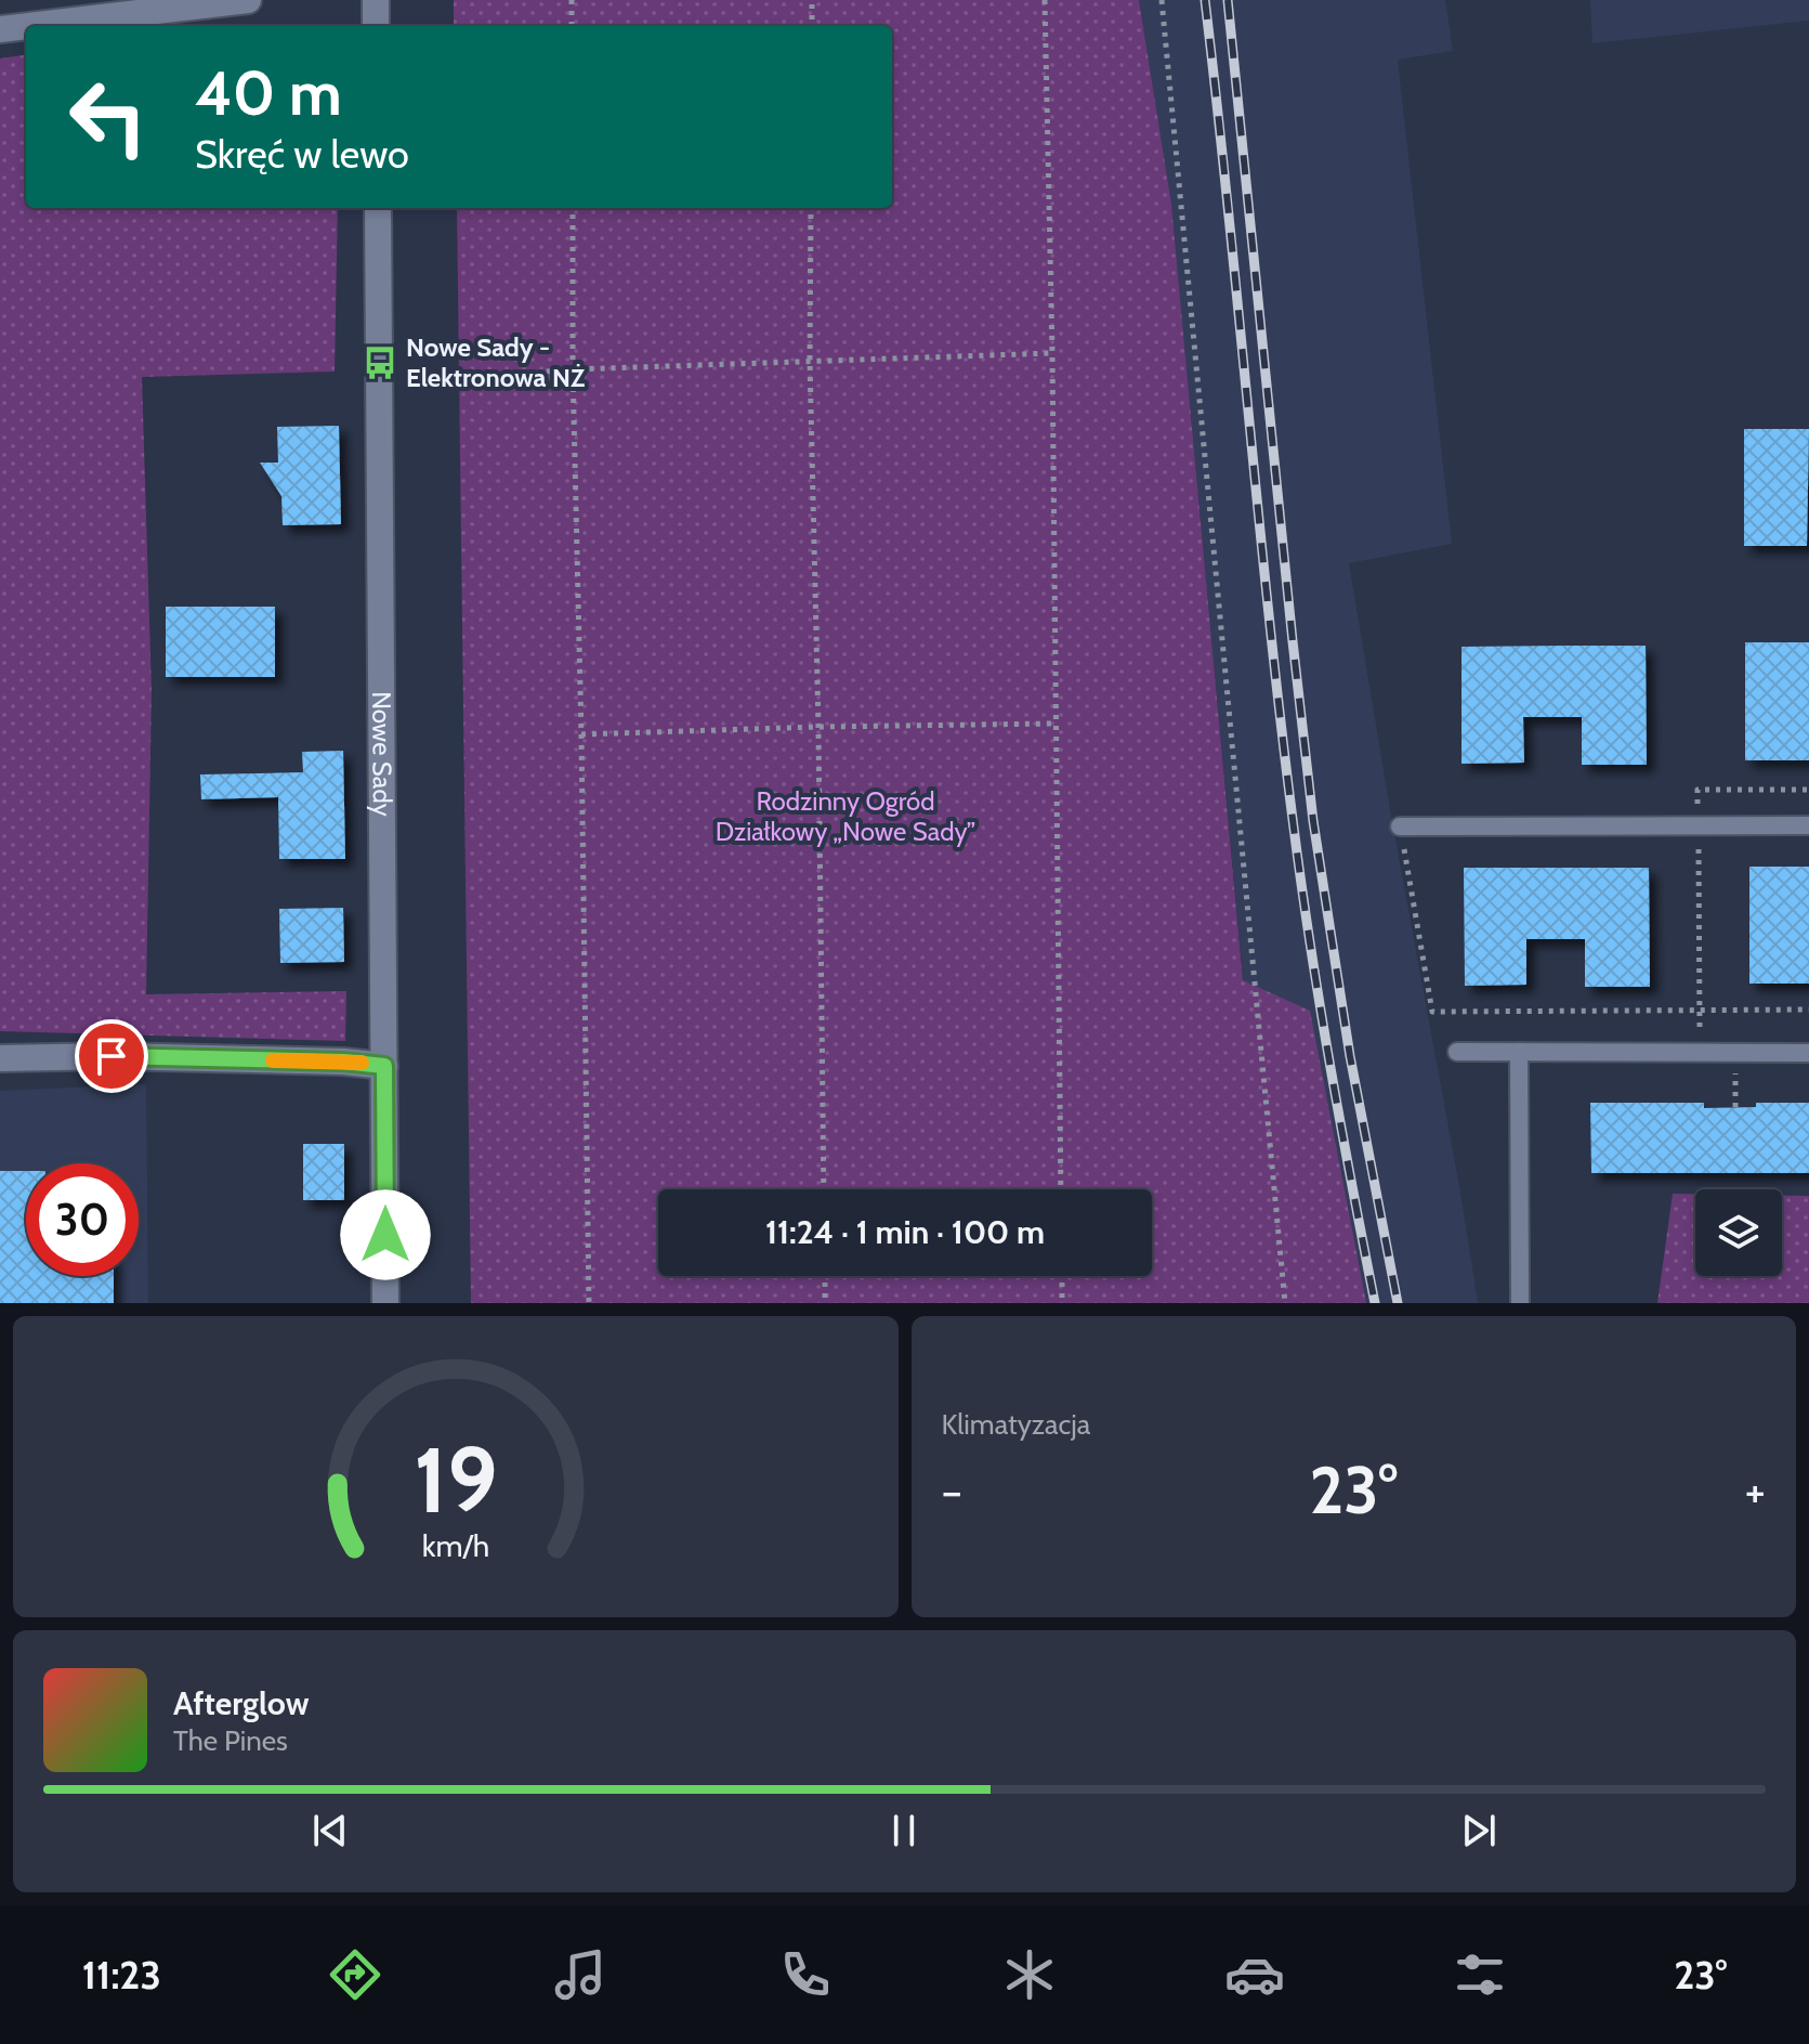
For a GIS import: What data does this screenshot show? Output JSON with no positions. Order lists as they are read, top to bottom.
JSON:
{
  "streets": {
    "street": ["Nowe Sady"]
  },
  "parks": ["Rodzinny Ogród Działkowy „Nowe Sady”"],
  "places": {
    "bus stop": ["Nowe Sady - Elektronowa NŻ"]
  },
  "page": {
    "turn": ["40 m", "Skręć w lewo"],
    "limit": "30",
    "trip": "11:24 · 1 min · 100 m",
    "tile": "Klimatyzacja",
    "heat": ["−", "23°", "+"],
    "song": ["Afterglow", "The Pines"],
    "tabs": ["11:23", "23°"],
    "gauge": ["19", "km/h"]
  }
}
